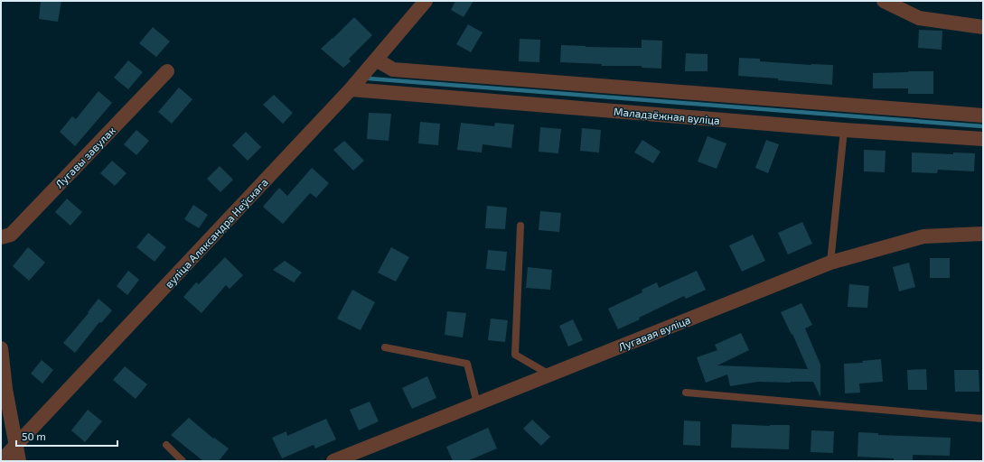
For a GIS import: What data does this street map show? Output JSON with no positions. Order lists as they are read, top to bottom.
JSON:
{
  "streets": {
    "street": [
      "Маладзёжная вуліца",
      "Лугавы завулак",
      "вуліца Аляксандра Неўскага",
      "Лугавая вуліца"
    ]
  },
  "crossings": [
    ["Маладзёжная вуліца", "вуліца Аляксандра Неўскага"]
  ],
  "scale_bar": "50 m"
}
